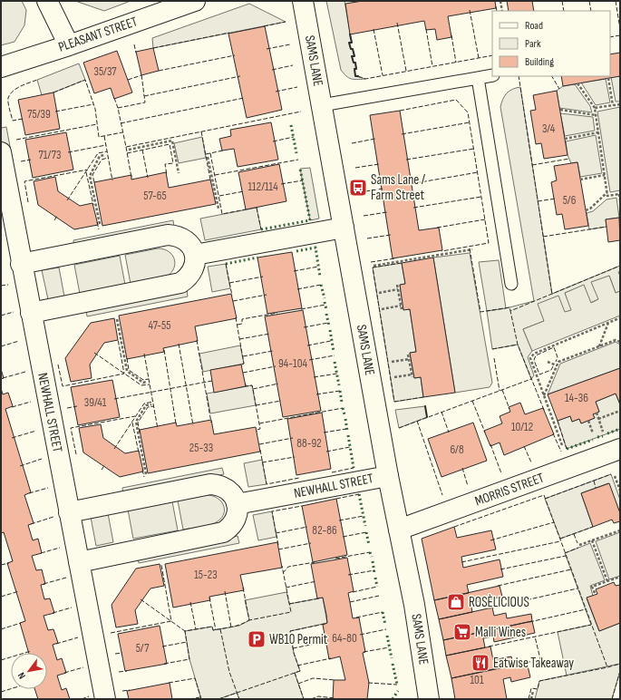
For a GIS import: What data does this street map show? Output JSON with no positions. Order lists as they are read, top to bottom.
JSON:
{
  "streets": {
    "street": [
      "PLEASANT STREET",
      "SAMS LANE",
      "NEWHALL STREET",
      "MORRIS STREET"
    ]
  },
  "crossings": [
    ["SAMS LANE", "NEWHALL STREET"],
    ["SAMS LANE", "MORRIS STREET"]
  ],
  "places": {
    "bus stop": ["Sams Lane / Farm Street"],
    "shop": ["ROSÈLICIOUS"],
    "supermarket": ["Malli Wines"],
    "parking": ["WB10 Permit"],
    "restaurant": ["Eatwise Takeaway"]
  },
  "house_numbers": [
    "35/37",
    "75/39",
    "3/4",
    "71/73",
    "112/114",
    "57-65",
    "5/6",
    "47-55",
    "94-104",
    "14-36",
    "39/41",
    "10/12",
    "88-92",
    "25-33",
    "6/8",
    "82-86",
    "15-23",
    "64-80",
    "5/7",
    "101"
  ],
  "legend": ["Road", "Park", "Building"],
  "north": "bottom left"
}
